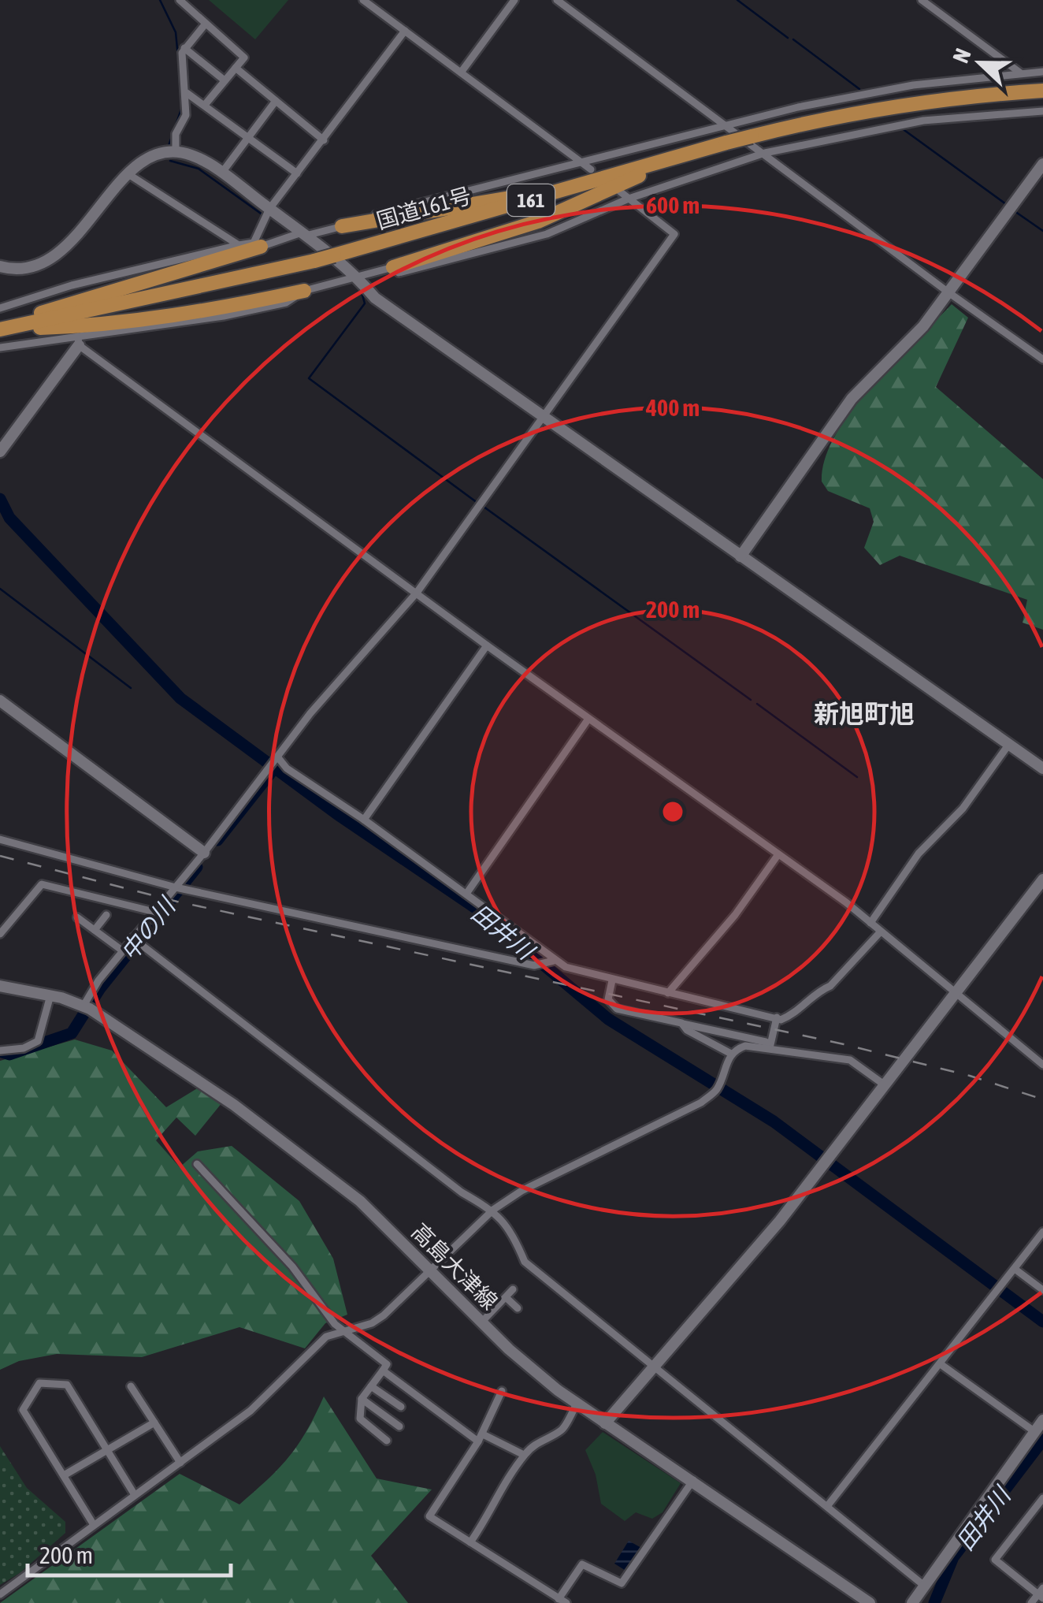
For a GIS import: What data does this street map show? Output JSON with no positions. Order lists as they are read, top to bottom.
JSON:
{
  "streets": {
    "highway": ["161", "国道161号"],
    "street": ["高島大津線"]
  },
  "districts": ["新旭町旭"],
  "water": ["中の川", "田井川"],
  "scale_bar": "200 m",
  "north": "left",
  "rings": ["600 m", "400 m", "200 m"]
}
